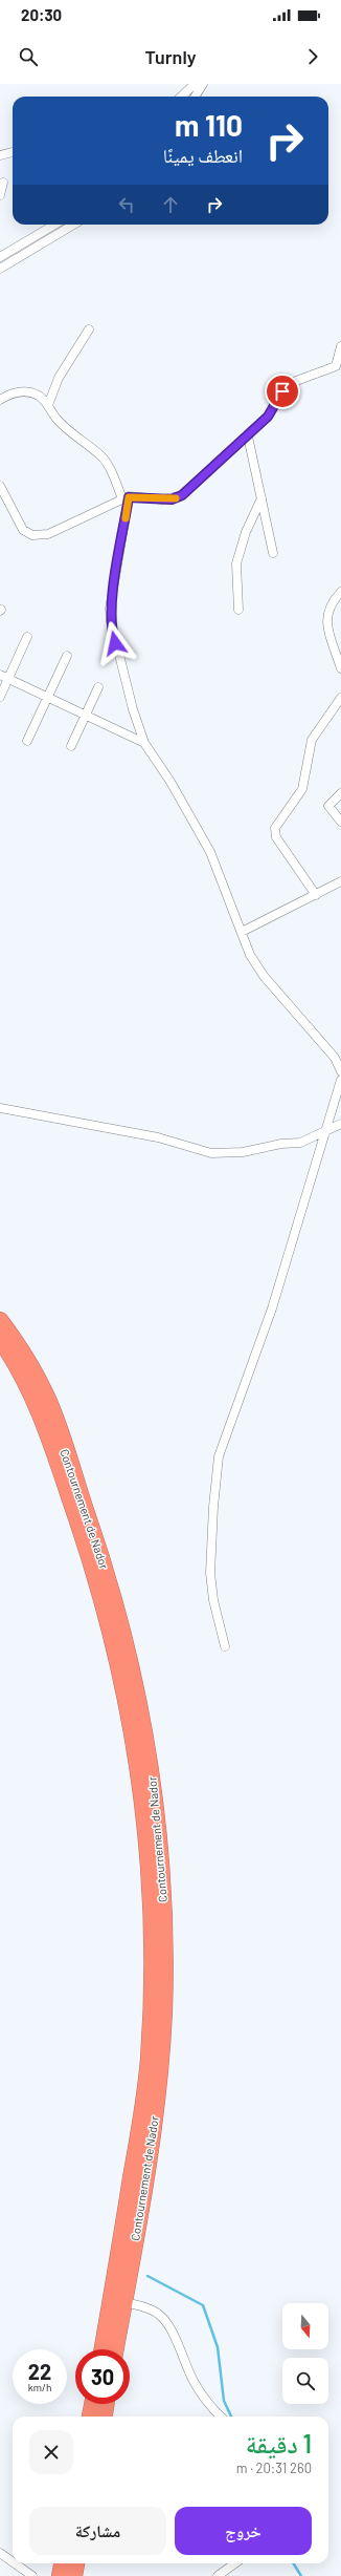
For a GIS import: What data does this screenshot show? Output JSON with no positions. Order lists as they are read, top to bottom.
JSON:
{
  "streets": {
    "highway": ["Contournement de Nador"]
  },
  "north": "bottom",
  "page": {
    "status": "20:30",
    "header": "Turnly",
    "turn": ["110 m", "انعطف يمينًا"],
    "speed": "22 km/h",
    "limit": "30",
    "heading": ["1 دقيقة", "260 m · 20:31"],
    "buttons": ["خروج", "مشاركة"]
  }
}
